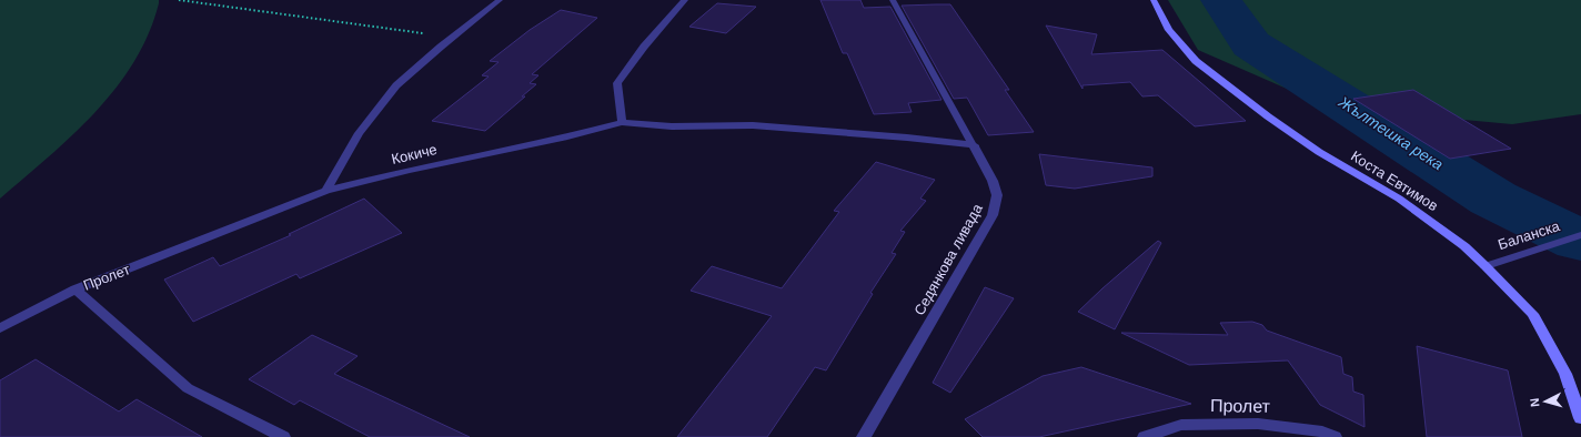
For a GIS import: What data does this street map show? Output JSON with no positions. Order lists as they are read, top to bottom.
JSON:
{
  "streets": {
    "main road": ["Коста Евтимов"],
    "street": [
      "Кокиче",
      "Баланска",
      "Седянкова ливада",
      "Пролет"
    ]
  },
  "crossings": [
    ["Кокиче", "Седянкова ливада"],
    ["Кокиче", "Пролет"],
    ["Коста Евтимов", "Баланска"]
  ],
  "water": ["Жълтешка река"],
  "north": "left"
}
